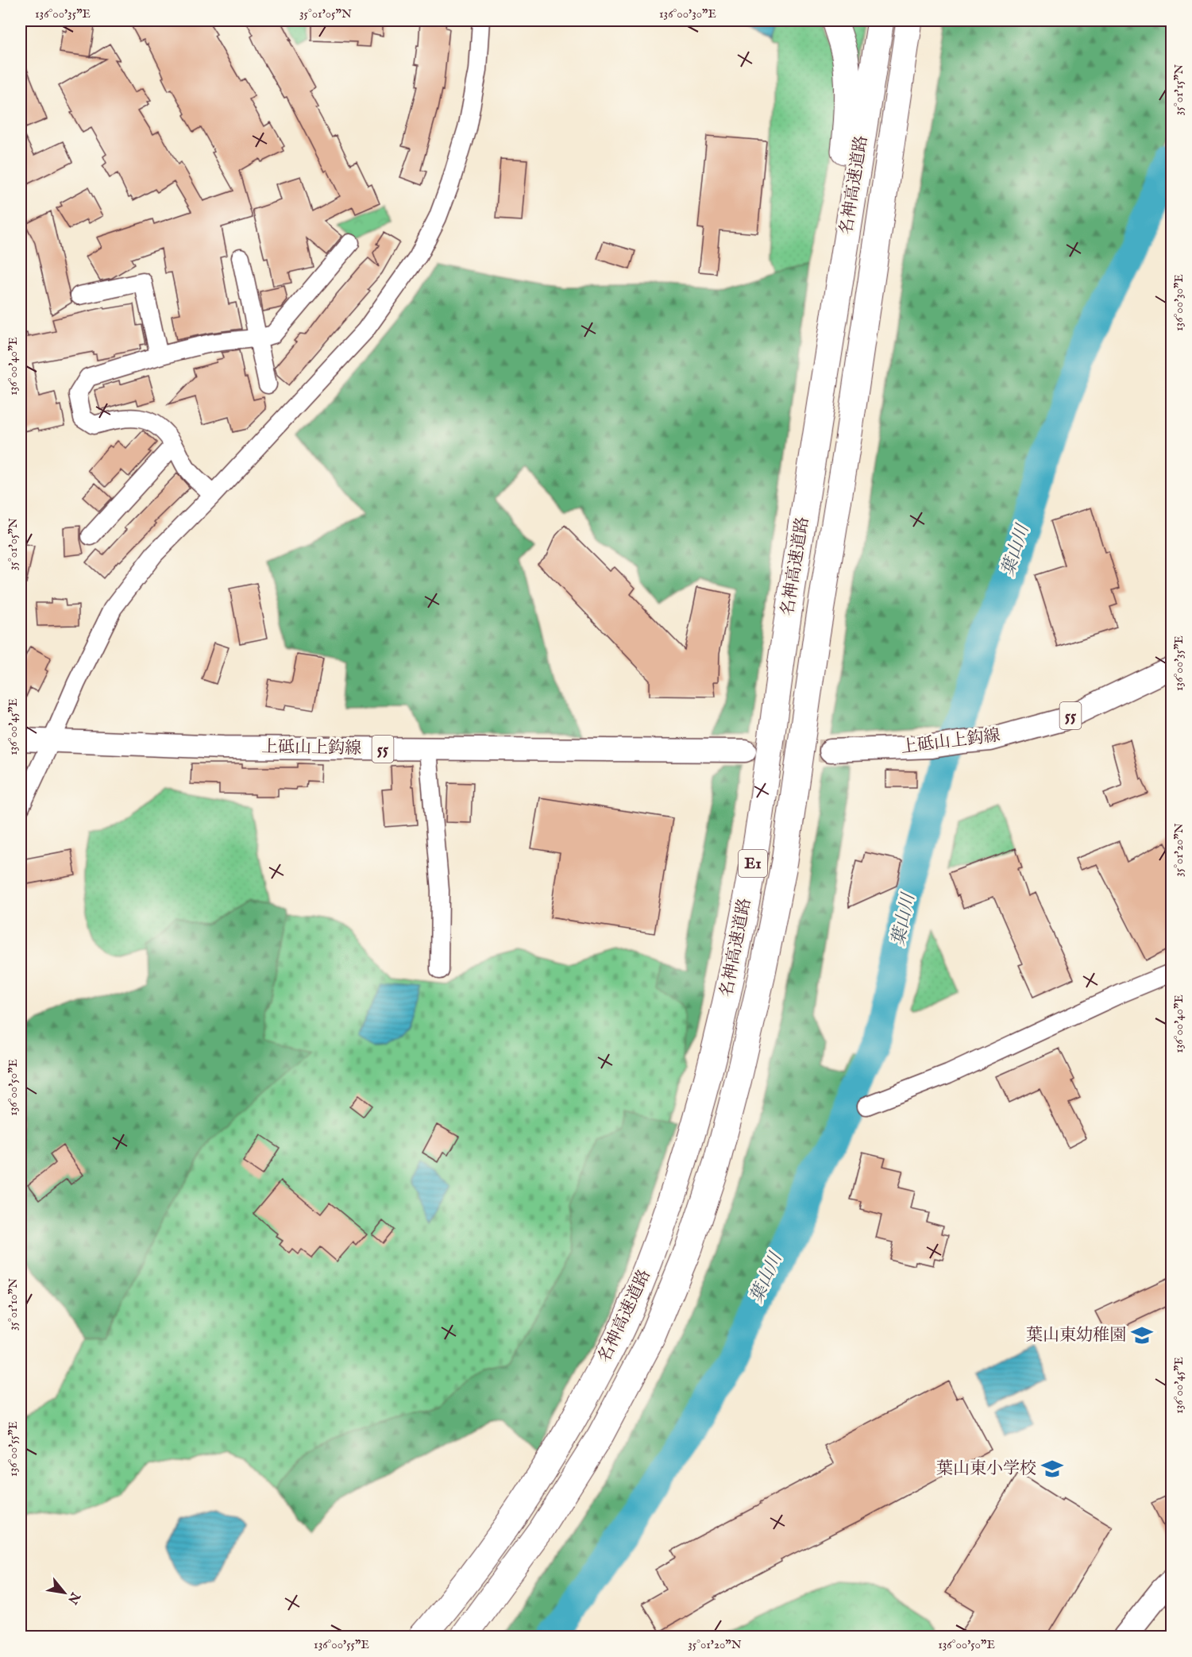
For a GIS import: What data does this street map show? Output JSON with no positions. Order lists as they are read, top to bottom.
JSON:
{
  "streets": {
    "highway": ["名神高速道路", "E1"],
    "main road": ["55", "上砥山上鈎線"]
  },
  "water": ["葉山川"],
  "places": {
    "school or university": ["葉山東幼稚園", "葉山東小学校"]
  },
  "north": "bottom right",
  "coordinates": [
    "136°00'35\"E",
    "35°01'05\"N",
    "136°00'30\"E",
    "35°01'15\"N",
    "136°00'40\"E",
    "136°00'45\"E",
    "35°01'20\"N",
    "136°00'50\"E",
    "35°01'10\"N",
    "136°00'55\"E"
  ]
}
